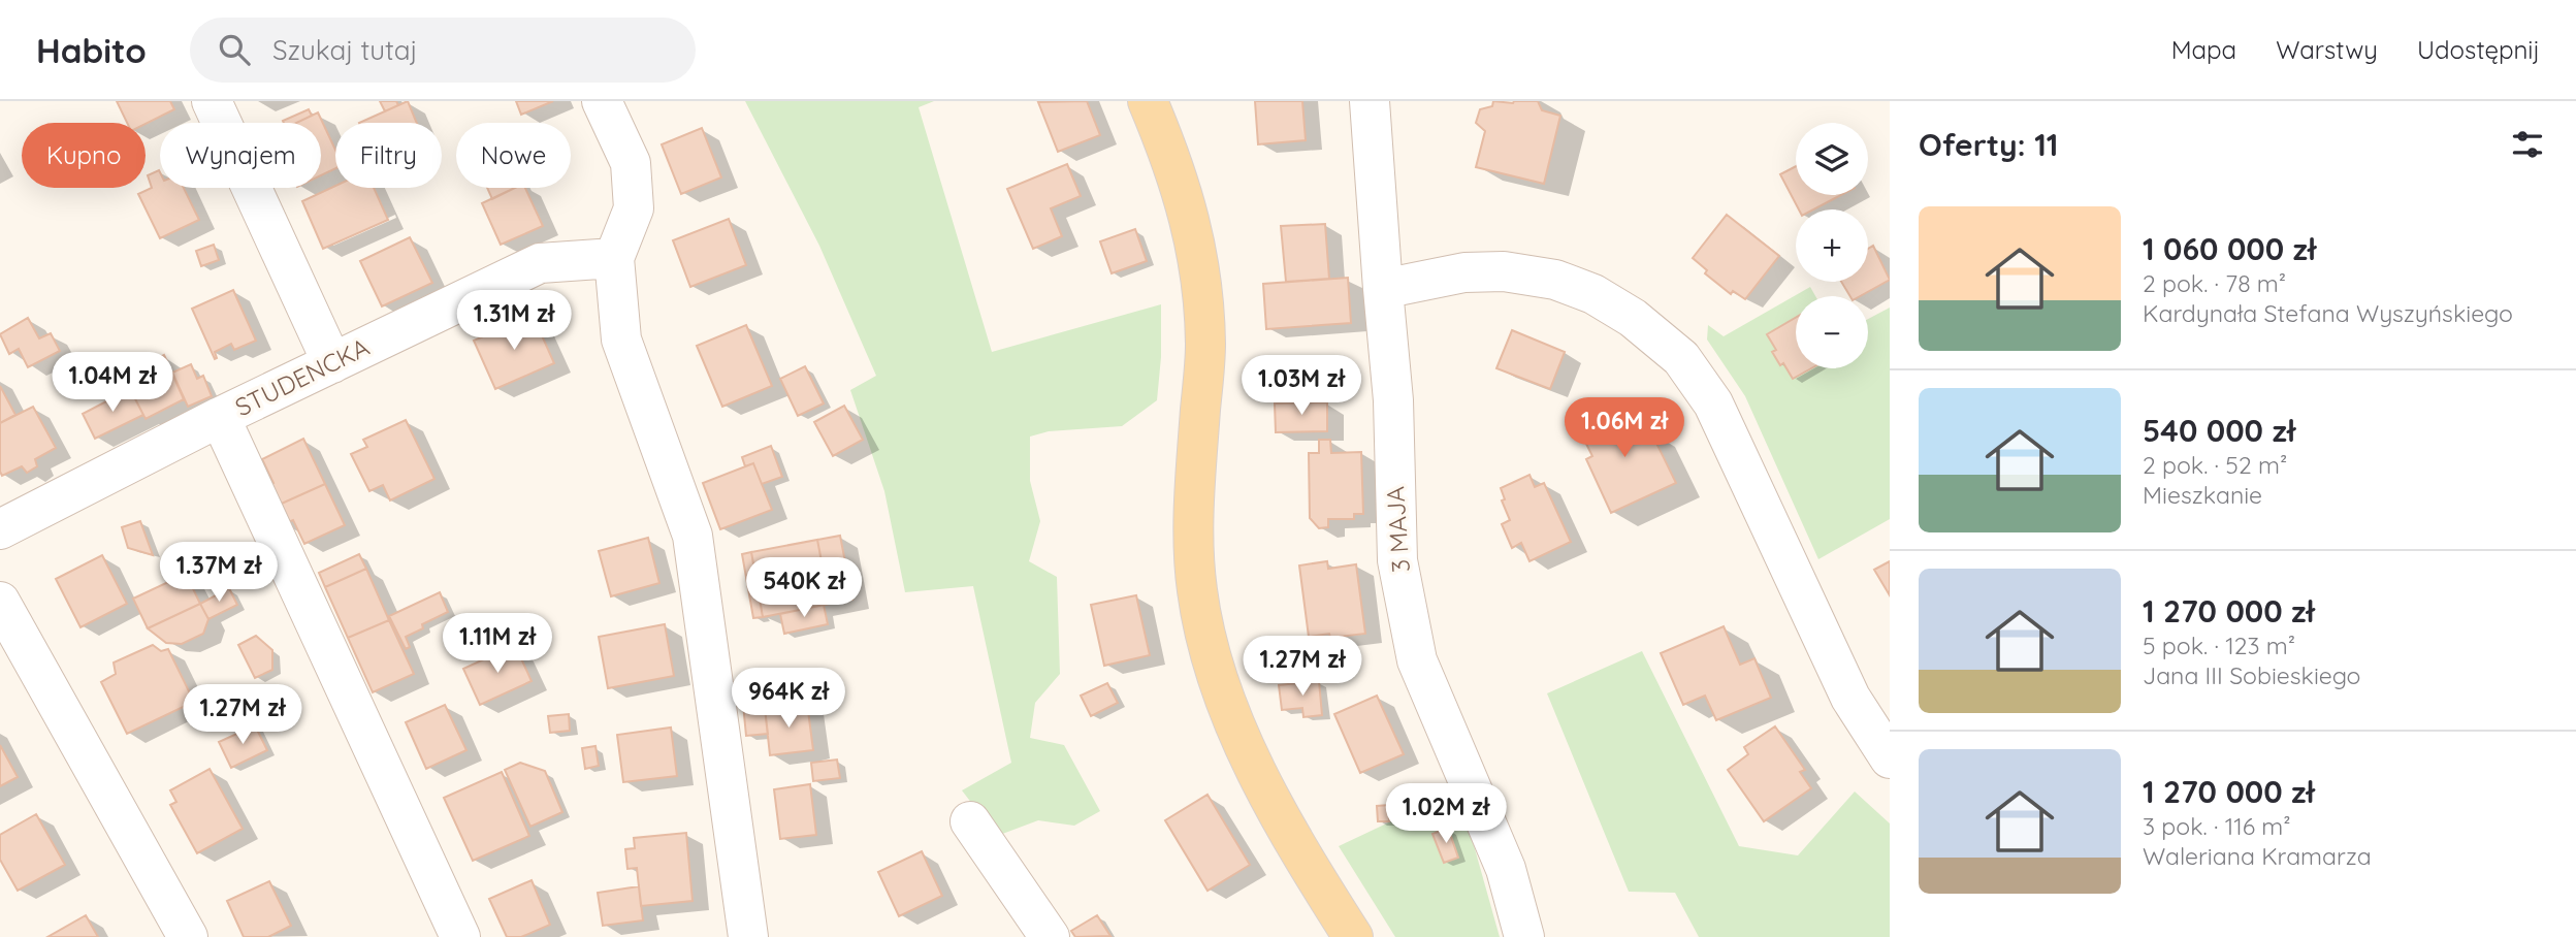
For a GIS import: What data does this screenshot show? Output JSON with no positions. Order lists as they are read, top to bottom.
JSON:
{
  "streets": {
    "street": ["STUDENCKA", "3 MAJA"]
  },
  "page": {
    "header": "Habito",
    "search": "Szukaj tutaj",
    "nav": ["Mapa", "Warstwy", "Udostępnij"],
    "heading": "Oferty: 11",
    "map_buttons": ["+", "−"],
    "chip": [
      "Kupno",
      "Wynajem",
      "Filtry",
      "Nowe"
    ],
    "list": [
      {
        "name": "1 060 000 zł",
        "note": "2 pok. · 78 m² · Kardynała Stefana Wyszyńskiego"
      },
      {
        "name": "540 000 zł",
        "note": "2 pok. · 52 m² · Mieszkanie"
      },
      {
        "name": "1 270 000 zł",
        "note": "5 pok. · 123 m² · Jana III Sobieskiego"
      },
      {
        "name": "1 270 000 zł",
        "note": "3 pok. · 116 m² · Waleriana Kramarza"
      }
    ],
    "price": [
      "1.31M zł",
      "1.04M zł",
      "1.03M zł",
      "1.06M zł",
      "1.37M zł",
      "540K zł",
      "1.11M zł",
      "1.27M zł",
      "964K zł",
      "1.27M zł",
      "1.02M zł"
    ]
  }
}
